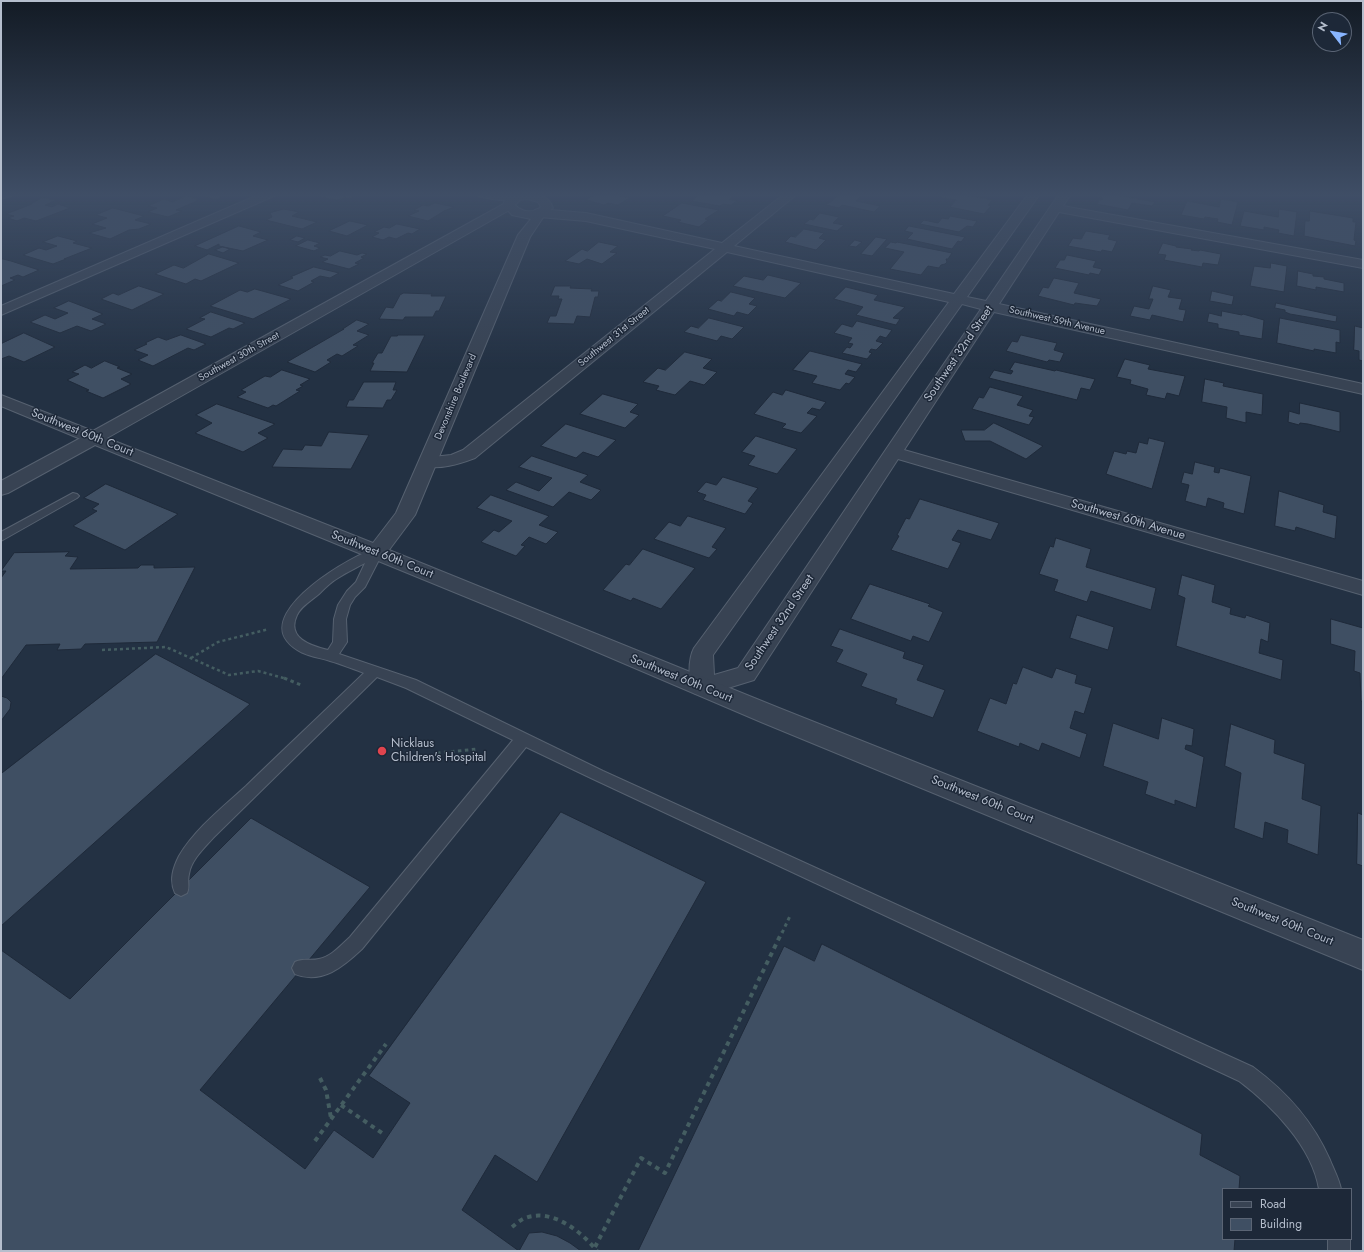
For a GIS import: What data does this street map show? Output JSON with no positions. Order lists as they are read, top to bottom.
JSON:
{
  "streets": {
    "street": [
      "Southwest 59th Avenue",
      "Southwest 31st Street",
      "Southwest 32nd Street",
      "Southwest 30th Street",
      "Devonshire Boulevard",
      "Southwest 60th Court",
      "Southwest 60th Avenue"
    ]
  },
  "crossings": [
    ["Southwest 59th Avenue", "Southwest 32nd Street"],
    ["Southwest 31st Street", "Devonshire Boulevard"],
    ["Southwest 32nd Street", "Southwest 60th Court"],
    ["Southwest 32nd Street", "Southwest 60th Avenue"],
    ["Southwest 30th Street", "Southwest 60th Court"],
    ["Devonshire Boulevard", "Southwest 60th Court"]
  ],
  "places": ["Nicklaus Children's Hospital"],
  "legend": ["Road", "Building"],
  "north": "top left"
}
